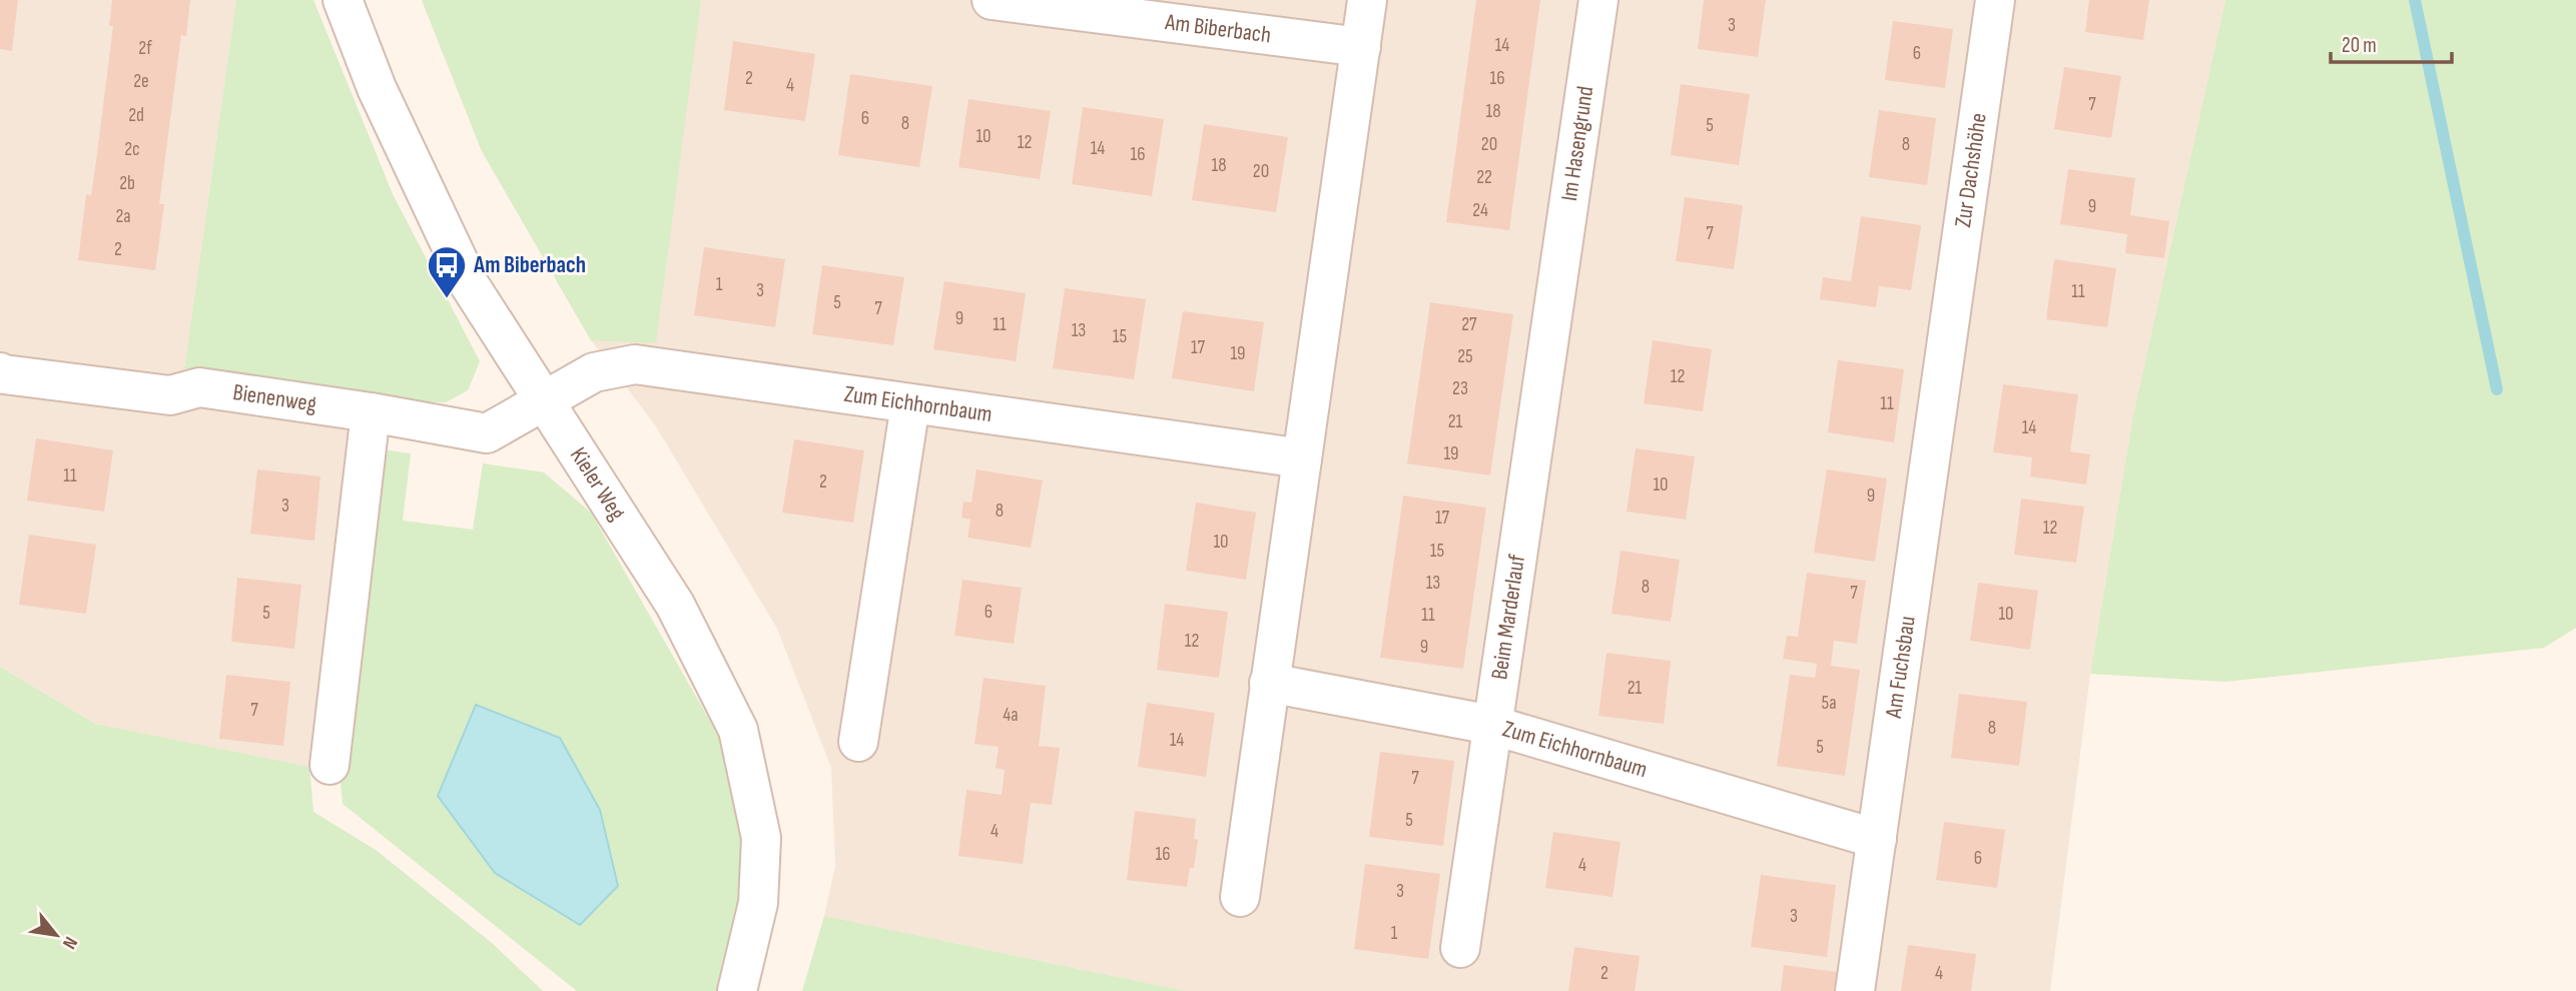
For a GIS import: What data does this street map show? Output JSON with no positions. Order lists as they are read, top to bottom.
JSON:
{
  "streets": {
    "street": [
      "Am Biberbach",
      "Im Hasengrund",
      "Zur Dachshöhe",
      "Bienenweg",
      "Zum Eichhornbaum",
      "Kieler Weg",
      "Beim Marderlauf",
      "Am Fuchsbau"
    ]
  },
  "crossings": [
    ["Im Hasengrund", "Beim Marderlauf"],
    ["Zur Dachshöhe", "Am Fuchsbau"],
    ["Bienenweg", "Zum Eichhornbaum"],
    ["Bienenweg", "Kieler Weg"],
    ["Zum Eichhornbaum", "Kieler Weg"],
    ["Zum Eichhornbaum", "Beim Marderlauf"],
    ["Zum Eichhornbaum", "Am Fuchsbau"]
  ],
  "places": {
    "bus stop": ["Am Biberbach"]
  },
  "house_numbers": [
    "3",
    "14",
    "2f",
    "6",
    "2",
    "16",
    "2e",
    "4",
    "7",
    "18",
    "2d",
    "6",
    "8",
    "5",
    "10",
    "12",
    "20",
    "8",
    "14",
    "2c",
    "16",
    "18",
    "20",
    "22",
    "2b",
    "9",
    "24",
    "2a",
    "7",
    "2",
    "1",
    "3",
    "11",
    "5",
    "7",
    "9",
    "11",
    "27",
    "13",
    "15",
    "17",
    "19",
    "25",
    "12",
    "23",
    "11",
    "21",
    "14",
    "19",
    "11",
    "2",
    "10",
    "9",
    "3",
    "8",
    "17",
    "12",
    "10",
    "15",
    "13",
    "8",
    "7",
    "6",
    "5",
    "10",
    "11",
    "12",
    "9",
    "21",
    "5a",
    "7",
    "4a",
    "8",
    "14",
    "5",
    "7",
    "5",
    "4",
    "16",
    "6",
    "4",
    "3",
    "3",
    "1",
    "2",
    "4"
  ],
  "scale_bar": "20 m",
  "north": "bottom right"
}
